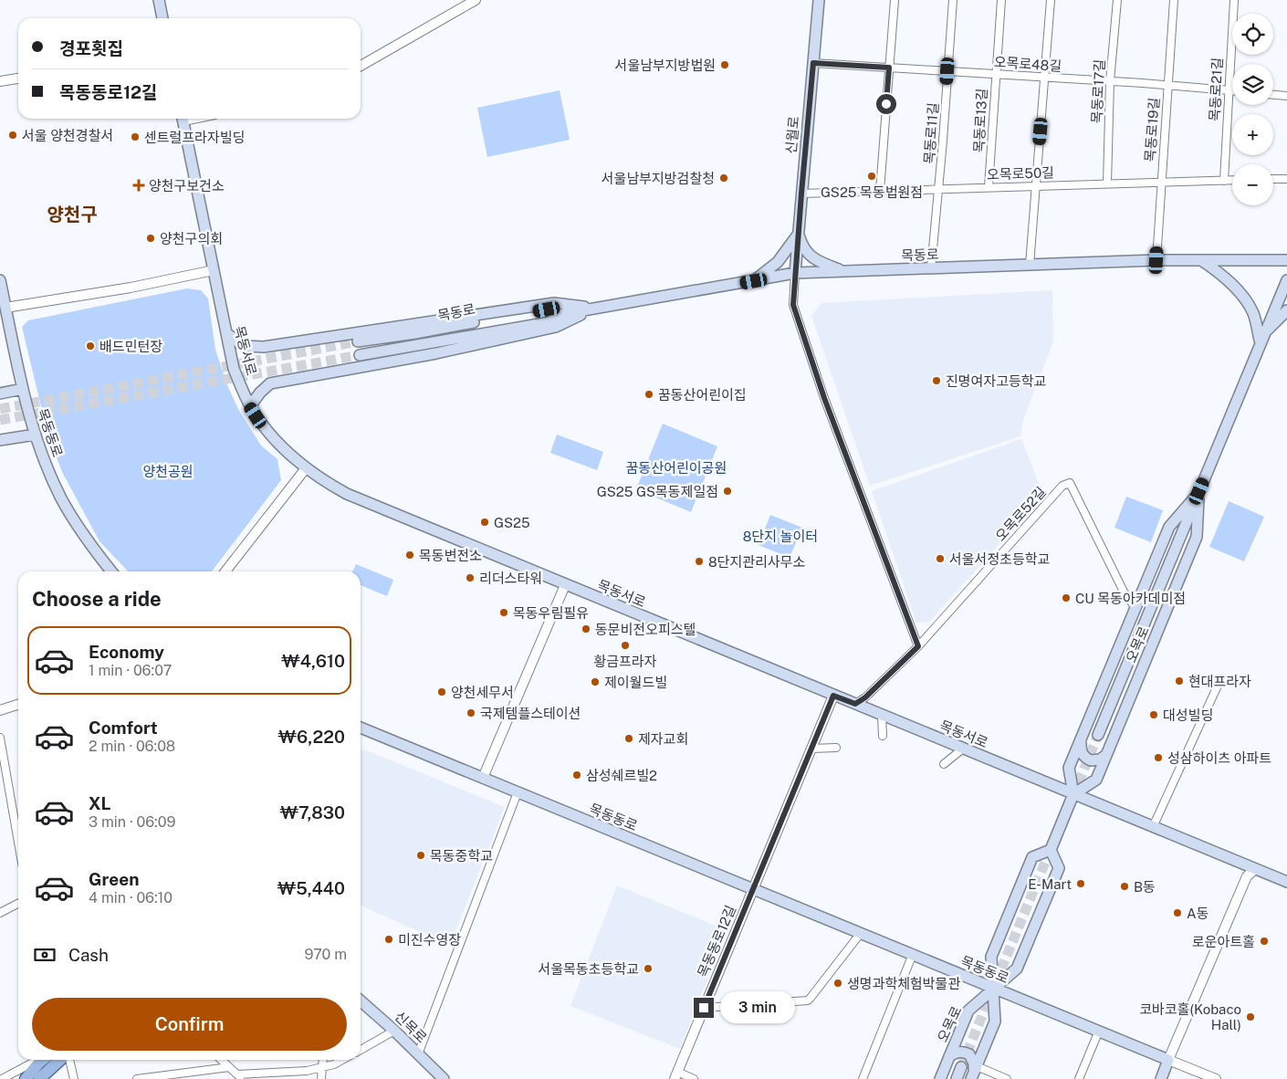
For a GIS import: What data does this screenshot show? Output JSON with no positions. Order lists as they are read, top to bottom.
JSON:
{
  "streets": {
    "main road": [
      "신월로",
      "목동로",
      "목동서로",
      "목동동로",
      "오목로",
      "신목로"
    ],
    "street": [
      "오목로48길",
      "목동로21길",
      "목동로17길",
      "목동로13길",
      "목동로19길",
      "목동로11길",
      "오목로50길",
      "오목로52길",
      "목동동로12길"
    ]
  },
  "crossings": [
    ["오목로48길", "목동로21길"],
    ["오목로48길", "목동로17길"],
    ["오목로48길", "목동로13길"],
    ["오목로48길", "목동로19길"],
    ["오목로48길", "목동로11길"],
    ["오목로48길", "신월로"],
    ["목동로21길", "오목로50길"],
    ["목동로17길", "오목로50길"],
    ["목동로13길", "오목로50길"],
    ["목동로19길", "오목로50길"],
    ["목동로19길", "목동로"],
    ["목동로11길", "오목로50길"],
    ["목동로11길", "목동로"],
    ["신월로", "오목로50길"],
    ["신월로", "목동로"],
    ["목동서로", "오목로52길"],
    ["목동서로", "오목로"],
    ["목동서로", "목동동로12길"],
    ["목동동로", "오목로"],
    ["목동동로", "목동동로12길"],
    ["오목로52길", "오목로"]
  ],
  "districts": ["양천구"],
  "parks": ["꿈동산어린이공원", "양천공원", "8단지 놀이터"],
  "places": {
    "other": [
      "서울남부지방법원",
      "서울 양천경찰서",
      "센트럴프라자빌딩",
      "GS25 목동법원점",
      "서울남부지방검찰청",
      "양천구의회",
      "배드민턴장",
      "진명여자고등학교",
      "꿈동산어린이집",
      "GS25 GS목동제일점",
      "GS25",
      "목동변전소",
      "서울서정초등학교",
      "8단지관리사무소",
      "리더스타워",
      "CU 목동아카데미점",
      "목동우림필유",
      "동문비전오피스텔",
      "황금프라자",
      "현대프라자",
      "제이월드빌",
      "양천세무서",
      "국제템플스테이션",
      "대성빌딩",
      "제자교회",
      "성삼하이츠 아파트",
      "삼성쉐르빌2",
      "목동중학교",
      "E-Mart",
      "B동",
      "A동",
      "미진수영장",
      "로운아트홀",
      "서울목동초등학교",
      "생명과학체험박물관",
      "코바코홀(Kobaco Hall)"
    ],
    "health": ["양천구보건소"]
  },
  "page": {
    "map_buttons": ["+", "−"],
    "banner": ["경포횟집", "목동동로12길"],
    "heading": "Choose a ride",
    "list": [
      {
        "name": "Economy",
        "note": "1 min · 06:07",
        "value": "₩4,610"
      },
      {
        "name": "Comfort",
        "note": "2 min · 06:08",
        "value": "₩6,220"
      },
      {
        "name": "XL",
        "note": "3 min · 06:09",
        "value": "₩7,830"
      },
      {
        "name": "Green",
        "note": "4 min · 06:10",
        "value": "₩5,440"
      }
    ],
    "pay": ["Cash", "970 m"],
    "buttons": "Confirm",
    "bubble": "3 min"
  }
}
